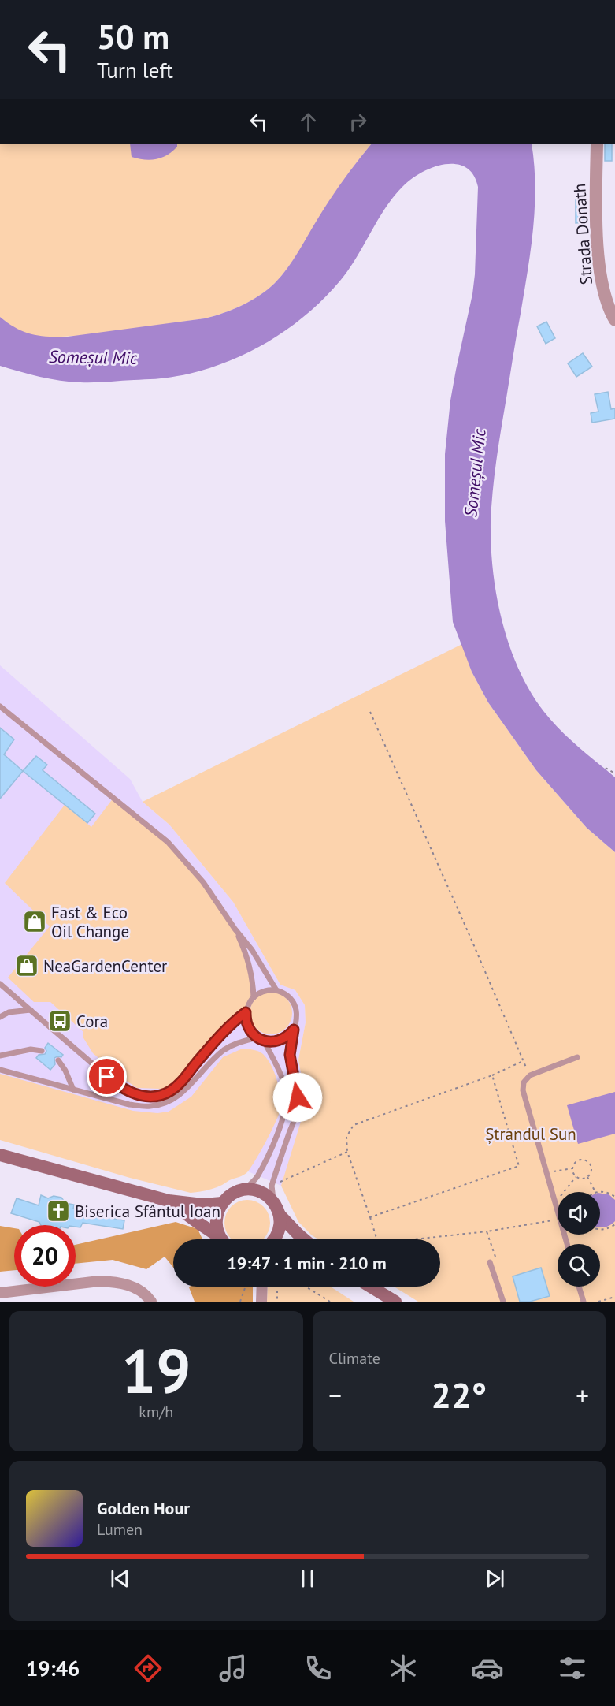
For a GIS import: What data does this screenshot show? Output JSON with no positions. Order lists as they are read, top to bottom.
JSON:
{
  "streets": {
    "street": ["Strada Donath"]
  },
  "water": ["Someșul Mic"],
  "parks": ["Ștrandul Sun"],
  "places": {
    "shop": ["Fast & Eco Oil Change", "NeaGardenCenter"],
    "bus stop": ["Cora"],
    "church": ["Biserica Sfântul Ioan"]
  },
  "page": {
    "turn": ["50 m", "Turn left"],
    "limit": "20",
    "trip": "19:47 · 1 min · 210 m",
    "tile": [
      ["19", "km/h"],
      "Climate"
    ],
    "heat": ["−", "22°", "+"],
    "song": ["Golden Hour", "Lumen"],
    "tabs": "19:46"
  }
}
